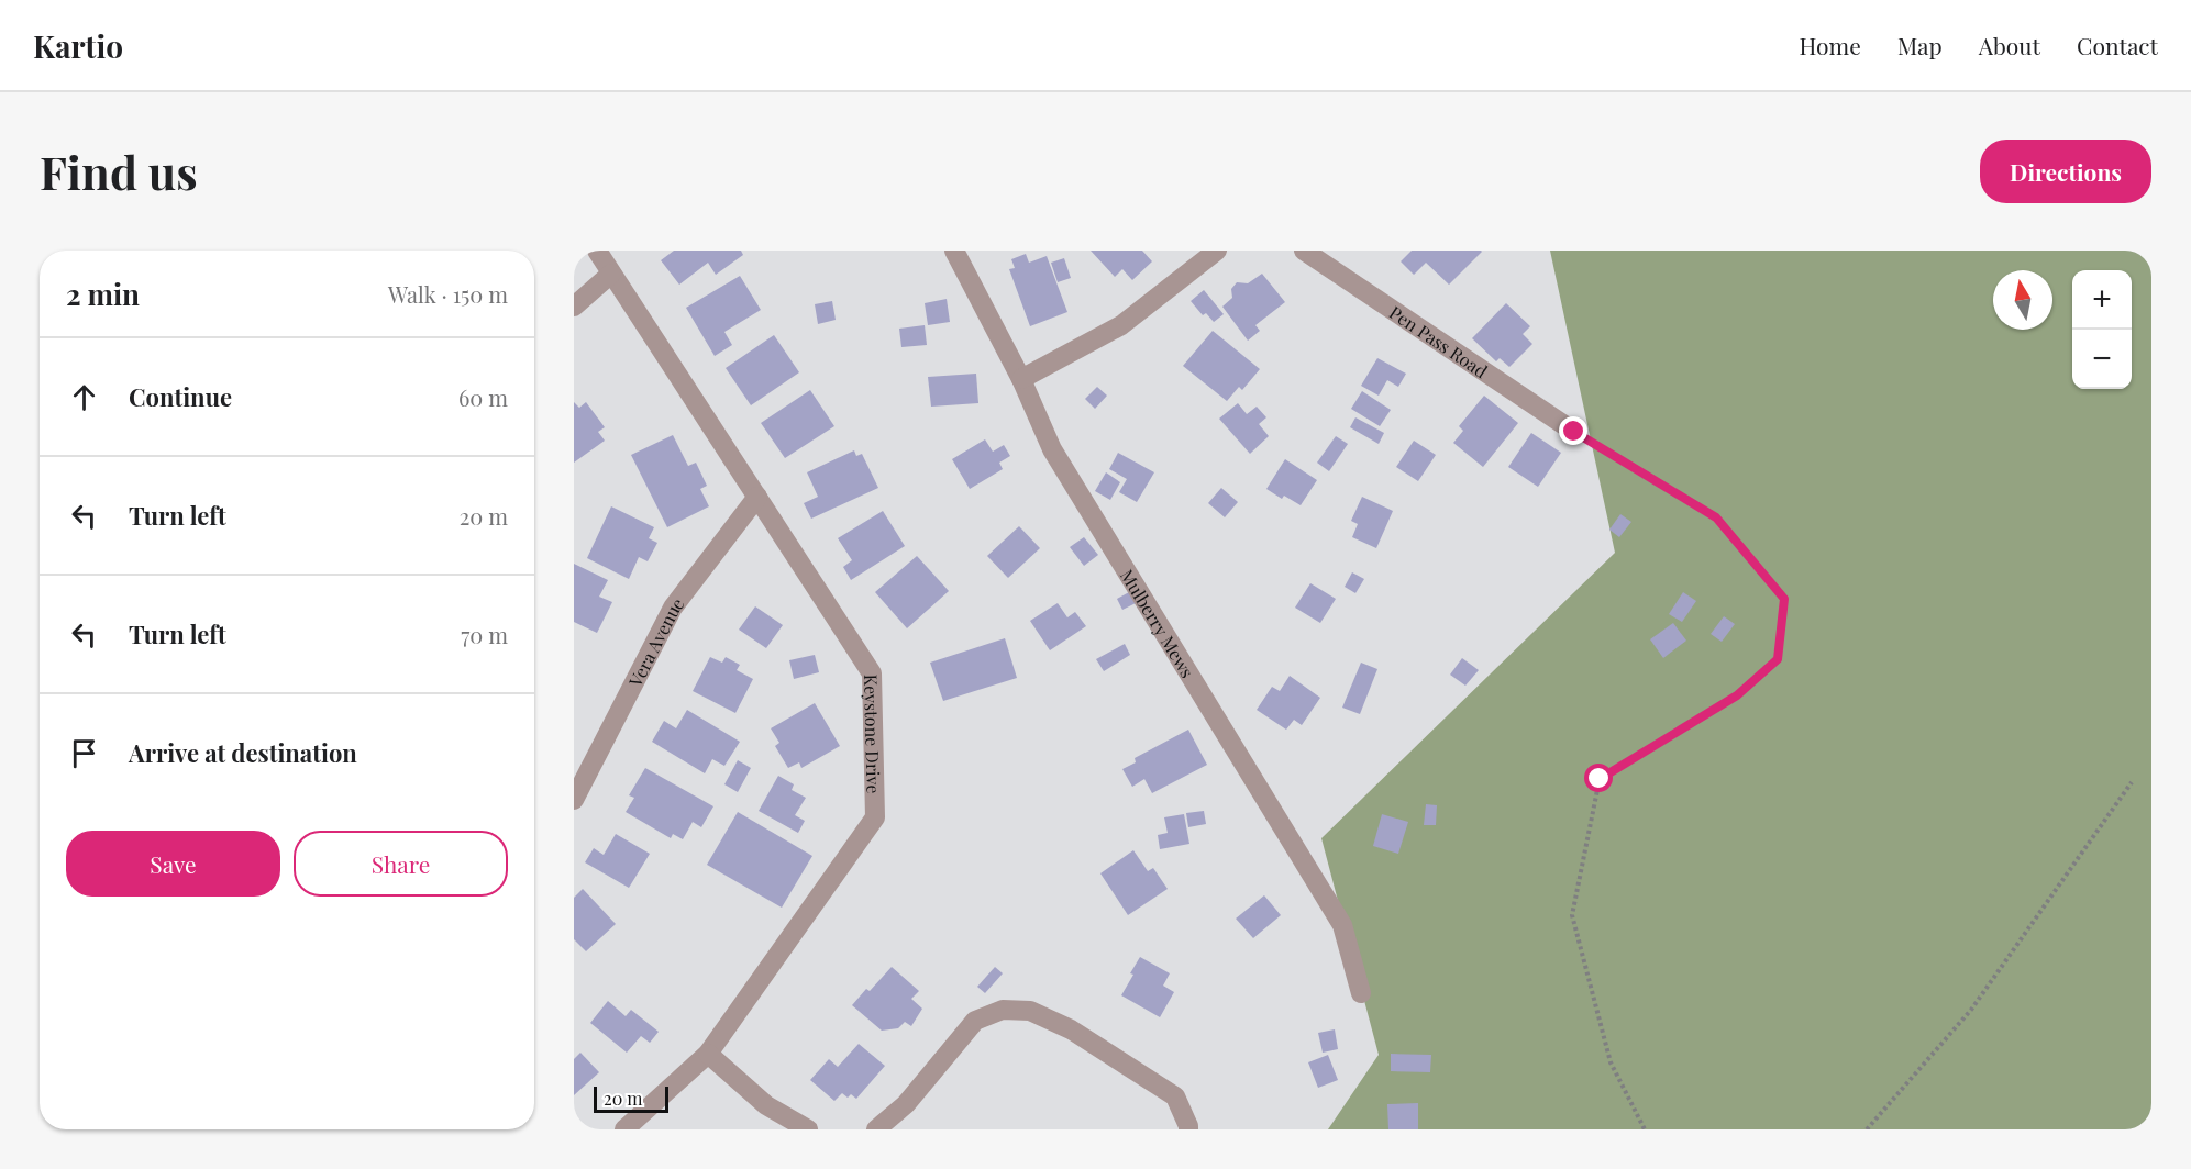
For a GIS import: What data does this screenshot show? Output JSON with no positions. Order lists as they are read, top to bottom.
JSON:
{
  "streets": {
    "street": [
      "Pen Pass Road",
      "Mulberry Mews",
      "Vera Avenue",
      "Keystone Drive"
    ]
  },
  "crossings": [
    ["Vera Avenue", "Keystone Drive"]
  ],
  "scale_bar": "20 m",
  "north": "top",
  "page": {
    "header": "Kartio",
    "nav": [
      "Home",
      "Map",
      "About",
      "Contact"
    ],
    "buttons": [
      "Directions",
      ["Save", "Share"]
    ],
    "title": "Find us",
    "heading": ["2 min", "Walk · 150 m"],
    "map_buttons": ["+", "−"],
    "list": [
      ["Continue", "60 m"],
      ["Turn left", "20 m"],
      ["Turn left", "70 m"],
      "Arrive at destination"
    ],
    "scale": "20 m"
  }
}
